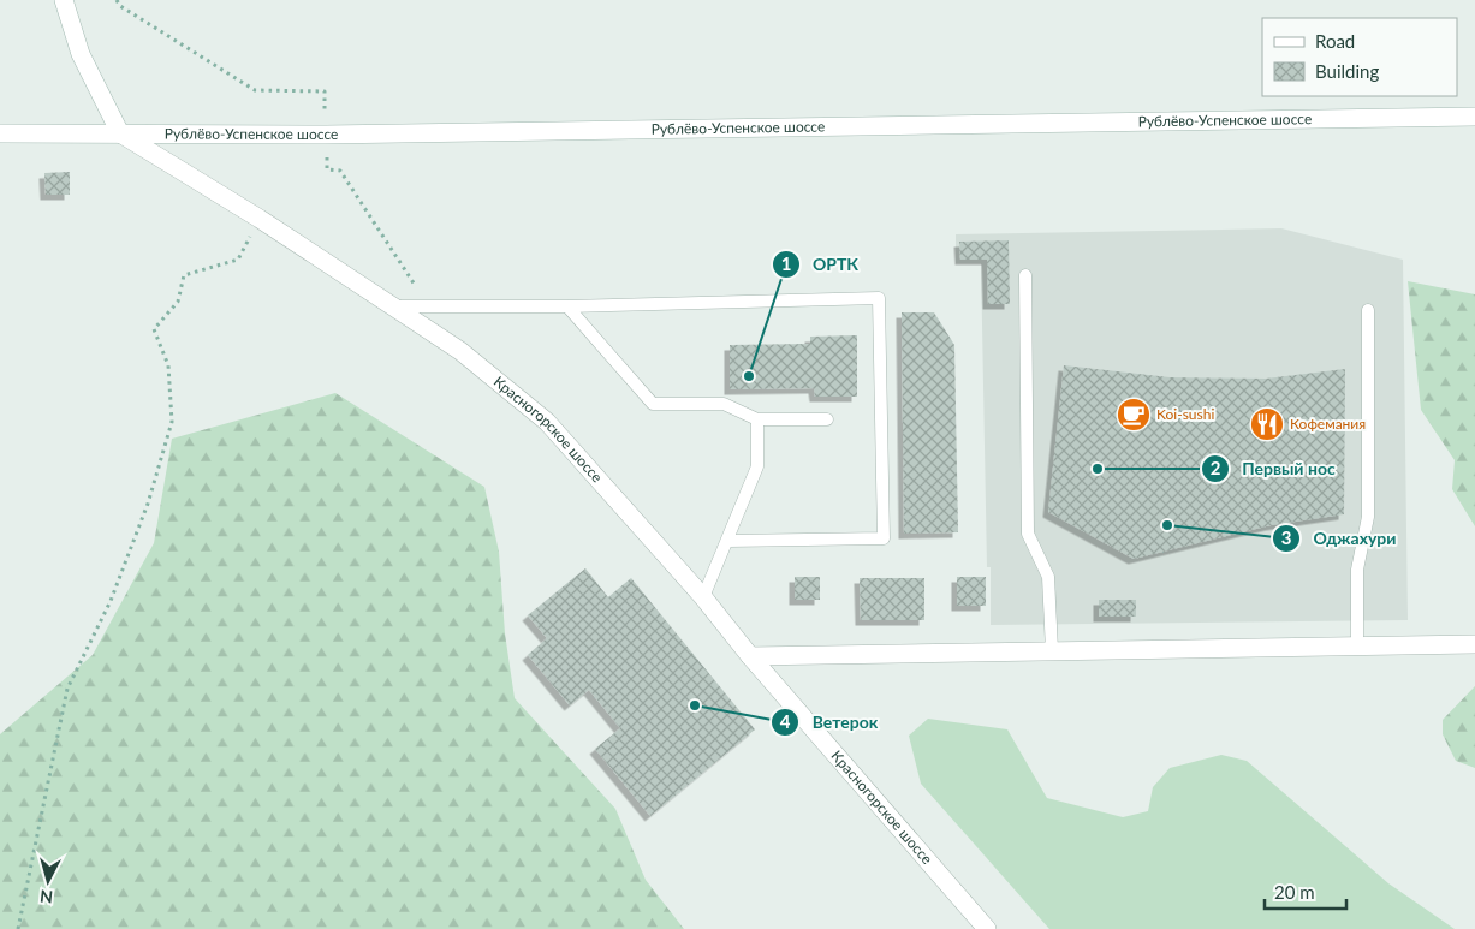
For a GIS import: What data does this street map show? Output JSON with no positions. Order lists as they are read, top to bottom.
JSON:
{
  "streets": {
    "street": ["Рублёво-Успенское шоссе", "Красногорское шоссе"]
  },
  "crossings": [
    ["Рублёво-Успенское шоссе", "Красногорское шоссе"]
  ],
  "places": {
    "other": [
      "ОРТК",
      "Первый нос",
      "Оджахури",
      "Ветерок"
    ],
    "cafe": ["Koi-sushi"],
    "restaurant": ["Кофемания"]
  },
  "legend": ["Road", "Building"],
  "scale_bar": "20 m",
  "north": "bottom"
}
